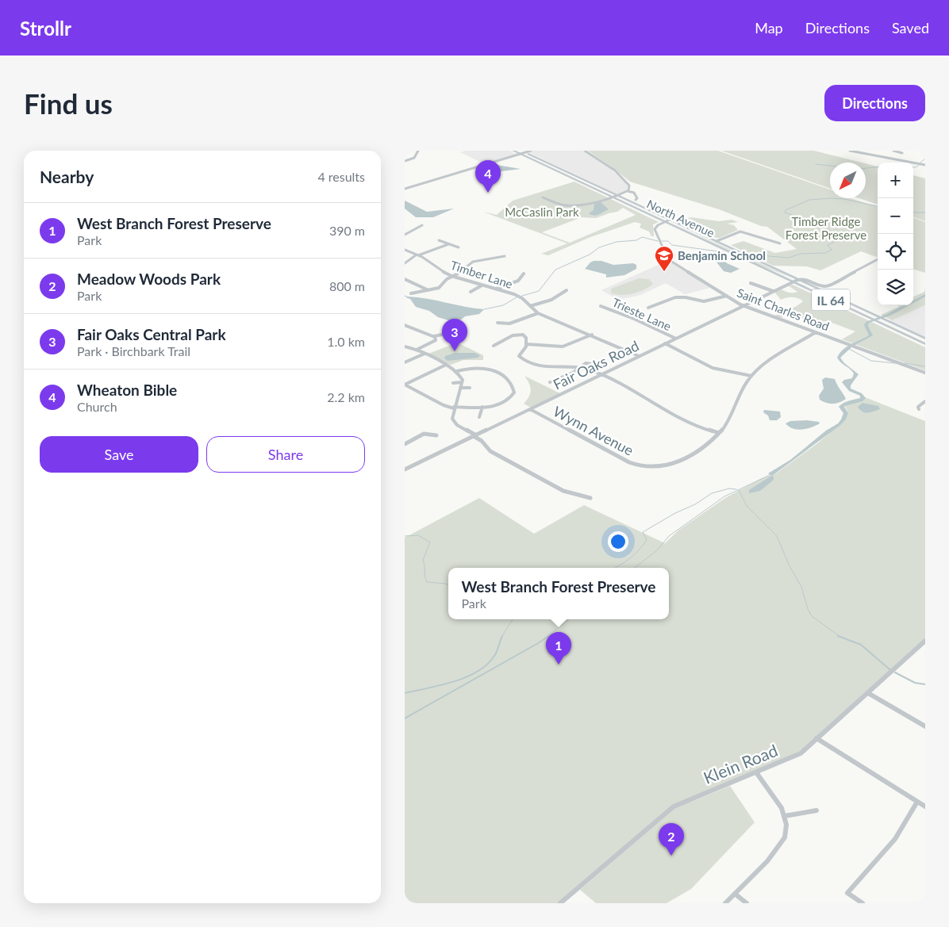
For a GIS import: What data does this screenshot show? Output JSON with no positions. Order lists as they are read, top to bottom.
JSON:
{
  "streets": {
    "main road": ["North Avenue", "IL 64"],
    "street": [
      "Timber Lane",
      "Saint Charles Road",
      "Trieste Lane",
      "Fair Oaks Road",
      "Wynn Avenue",
      "Klein Road"
    ]
  },
  "crossings": [
    ["North Avenue", "Saint Charles Road"],
    ["North Avenue", "Fair Oaks Road"],
    ["Timber Lane", "Fair Oaks Road"],
    ["Saint Charles Road", "Fair Oaks Road"],
    ["Trieste Lane", "Fair Oaks Road"],
    ["Fair Oaks Road", "Wynn Avenue"]
  ],
  "parks": ["McCaslin Park", "Timber Ridge Forest Preserve"],
  "places": {
    "school or university": ["Benjamin School"]
  },
  "north": "bottom left",
  "page": {
    "header": "Strollr",
    "nav": ["Map", "Directions", "Saved"],
    "buttons": [
      "Directions",
      ["Save", "Share"]
    ],
    "title": "Find us",
    "heading": ["Nearby", "4 results"],
    "pins": [
      "4",
      "3",
      "1",
      "2"
    ],
    "map_buttons": ["+", "−"],
    "list": [
      {
        "mark": "1",
        "name": "West Branch Forest Preserve",
        "note": "Park",
        "value": "390 m"
      },
      {
        "mark": "2",
        "name": "Meadow Woods Park",
        "note": "Park",
        "value": "800 m"
      },
      {
        "mark": "3",
        "name": "Fair Oaks Central Park",
        "note": "Park · Birchbark Trail",
        "value": "1.0 km"
      },
      {
        "mark": "4",
        "name": "Wheaton Bible",
        "note": "Church",
        "value": "2.2 km"
      }
    ],
    "popup": ["West Branch Forest Preserve", "Park"]
  }
}
